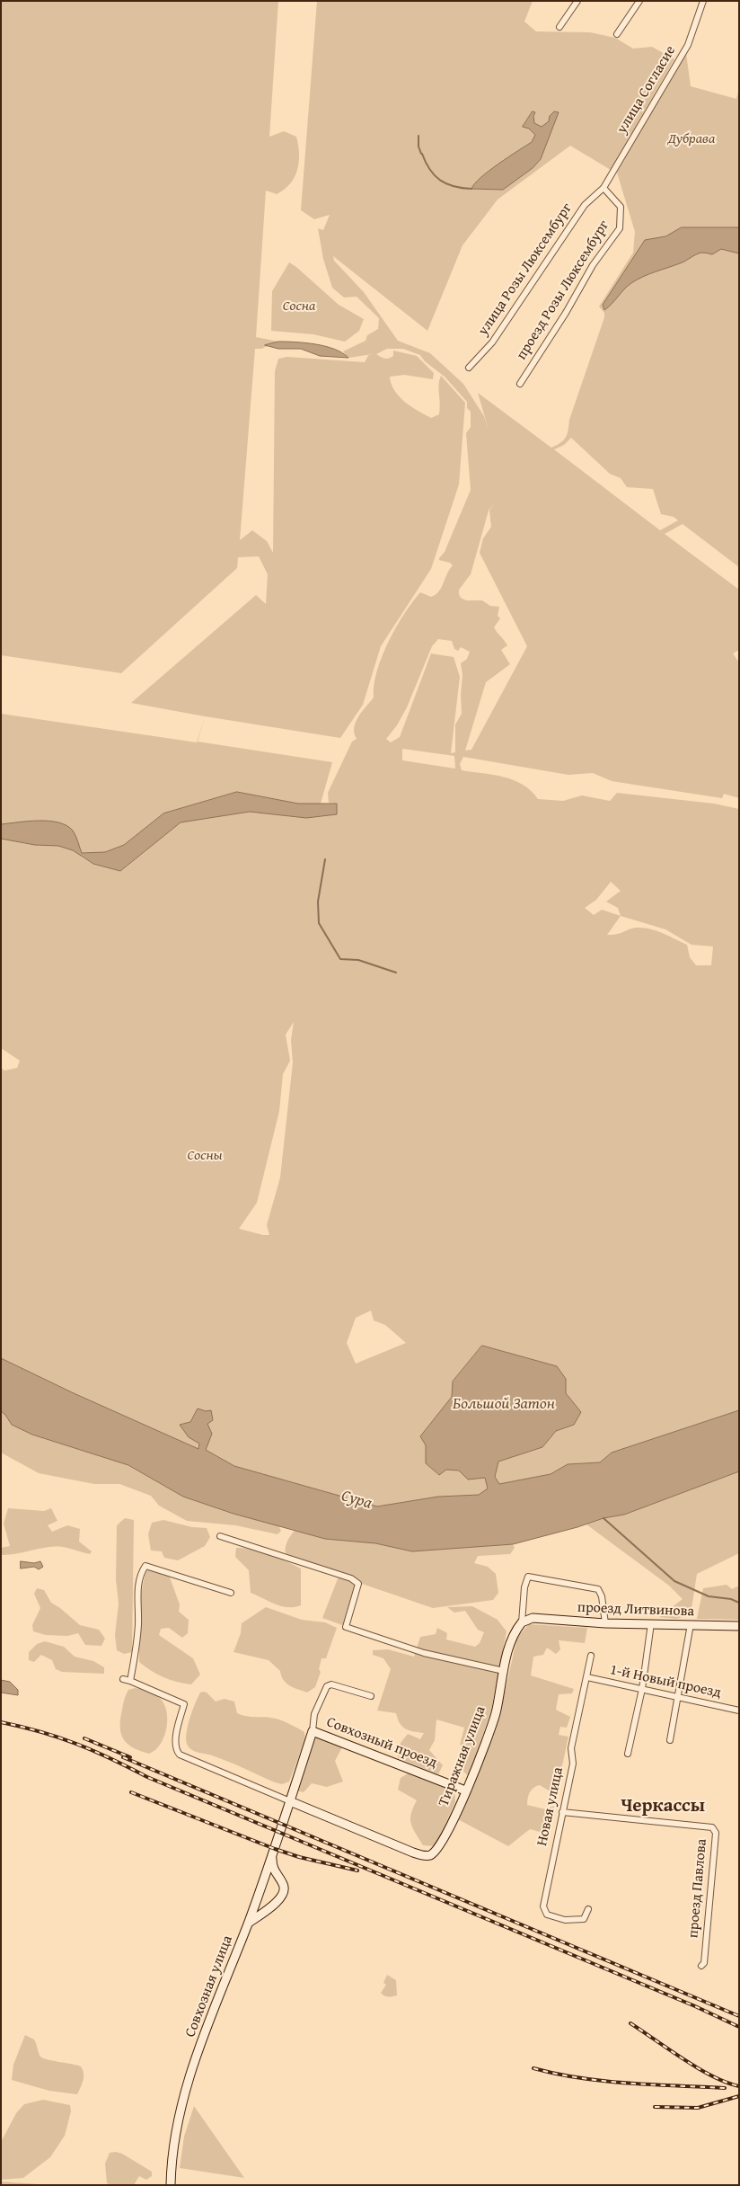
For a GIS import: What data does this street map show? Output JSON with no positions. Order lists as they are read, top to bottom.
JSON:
{
  "streets": {
    "main road": [
      "проезд Литвинова",
      "Совхозный проезд",
      "Тиражная улица",
      "Совхозная улица"
    ],
    "street": [
      "улица Согласие",
      "улица Розы Люксембург",
      "проезд Розы Люксембург",
      "1-й Новый проезд",
      "Новая улица",
      "проезд Павлова"
    ]
  },
  "crossings": [
    ["улица Согласие", "улица Розы Люксембург"],
    ["улица Согласие", "проезд Розы Люксембург"],
    ["улица Розы Люксембург", "проезд Розы Люксембург"],
    ["проезд Литвинова", "Тиражная улица"],
    ["1-й Новый проезд", "Новая улица"],
    ["Совхозный проезд", "Тиражная улица"],
    ["Совхозный проезд", "Совхозная улица"],
    ["Тиражная улица", "Совхозная улица"],
    ["Новая улица", "проезд Павлова"]
  ],
  "districts": ["Черкассы"],
  "water": ["Большой Затон", "Сура"],
  "parks": ["Дубрава", "Сосна", "Сосны"]
}
